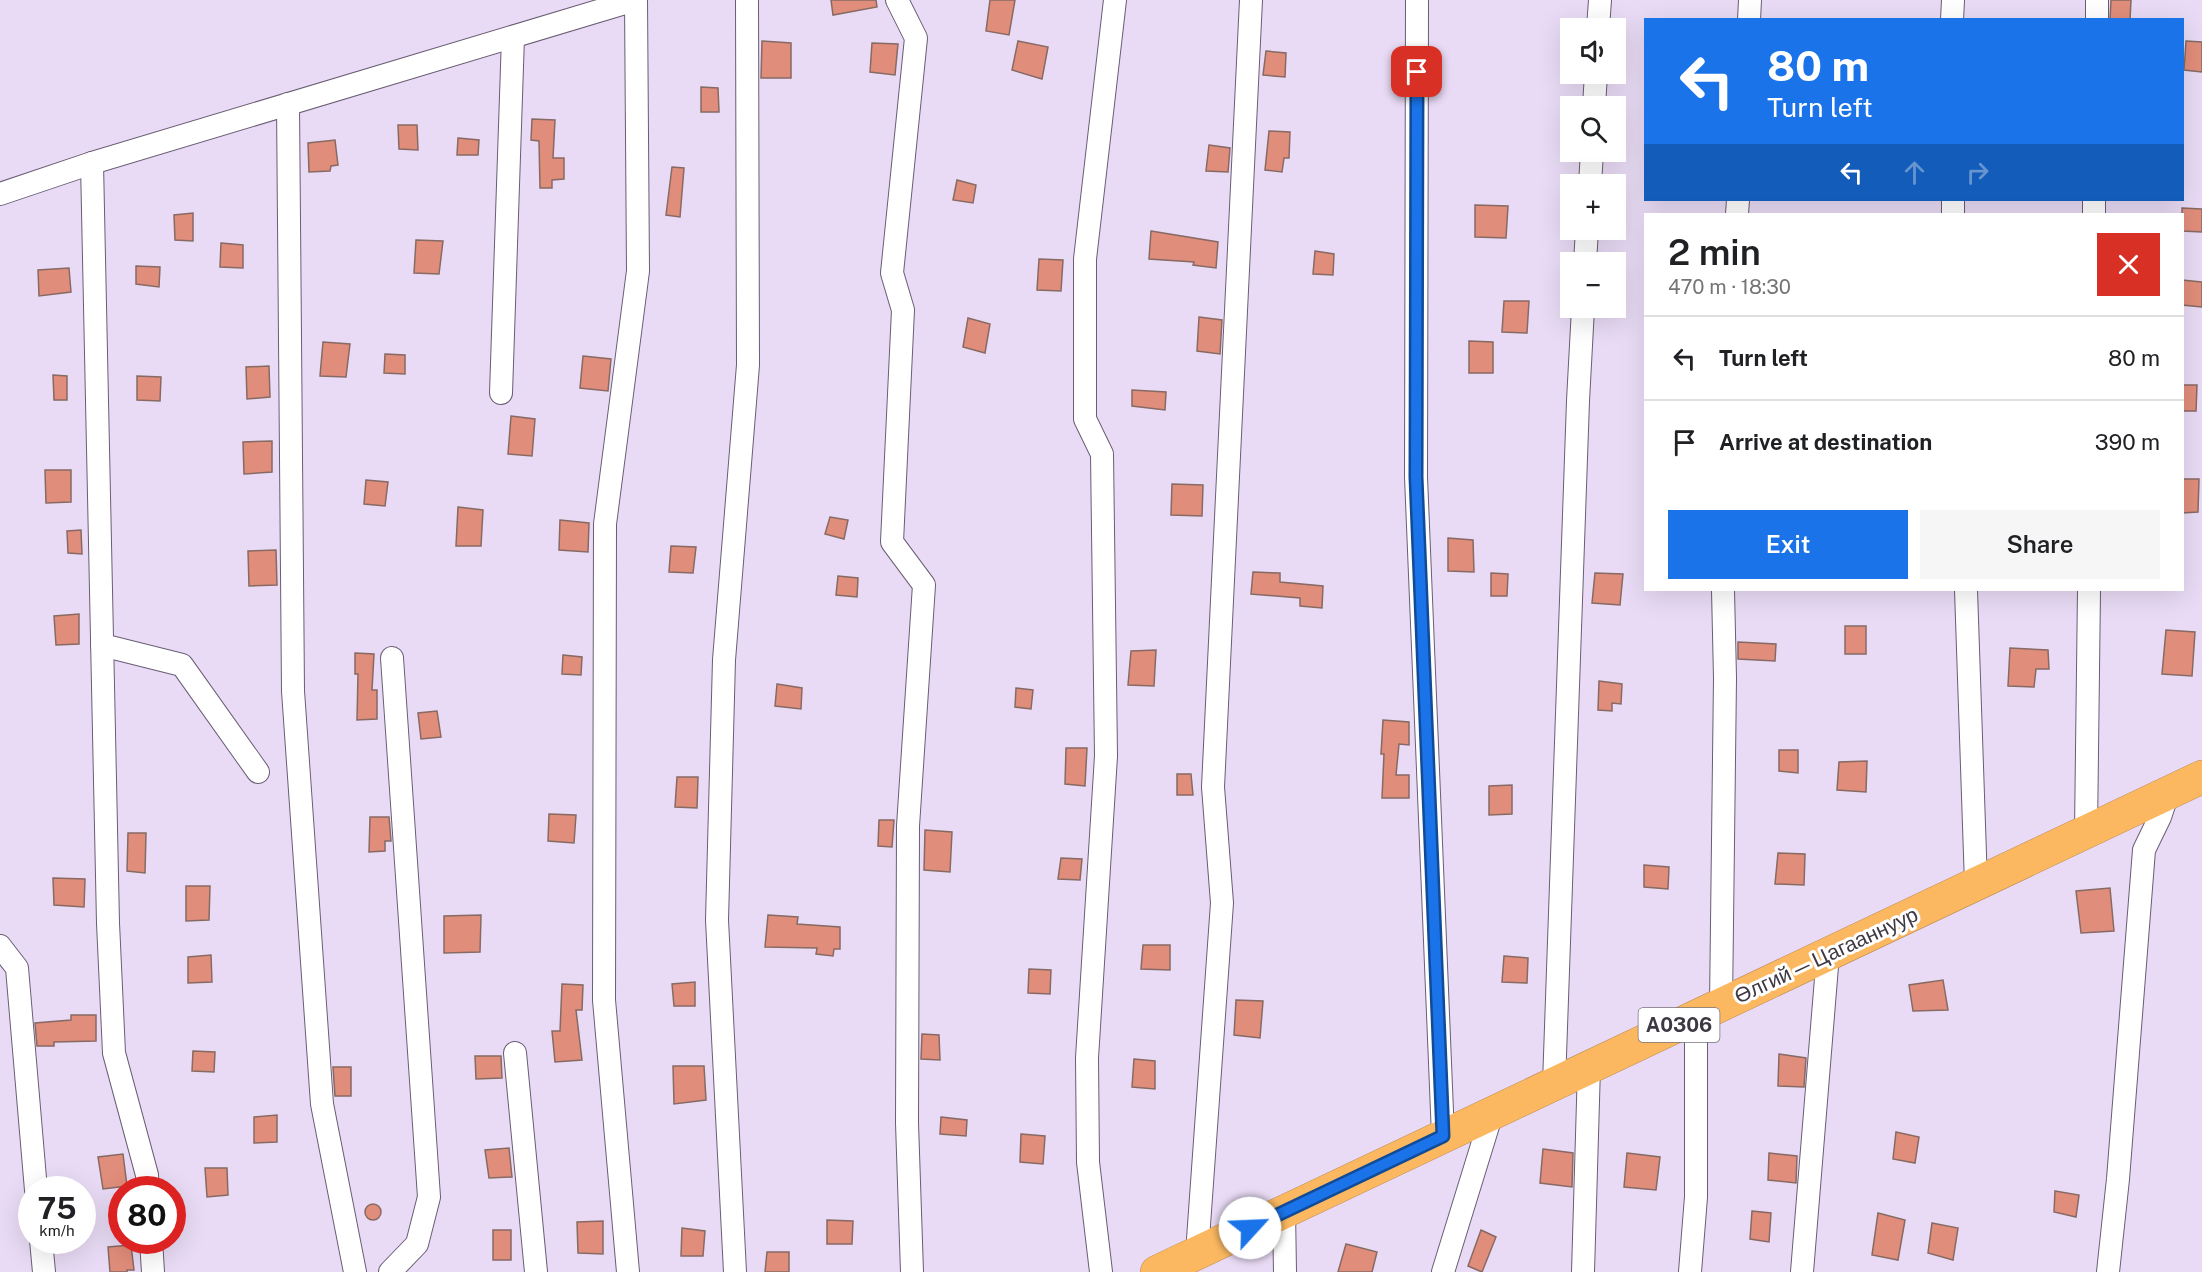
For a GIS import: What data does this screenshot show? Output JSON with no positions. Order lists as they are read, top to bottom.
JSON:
{
  "streets": {
    "highway": ["Өлгий — Цагааннуур", "A0306"]
  },
  "page": {
    "map_buttons": ["+", "−"],
    "turn": ["80 m", "Turn left"],
    "heading": ["2 min", "470 m · 18:30"],
    "list": [
      {
        "name": "Turn left",
        "value": "80 m"
      },
      {
        "name": "Arrive at destination",
        "value": "390 m"
      }
    ],
    "buttons": ["Exit", "Share"],
    "speed": "75 km/h",
    "limit": "80"
  }
}
